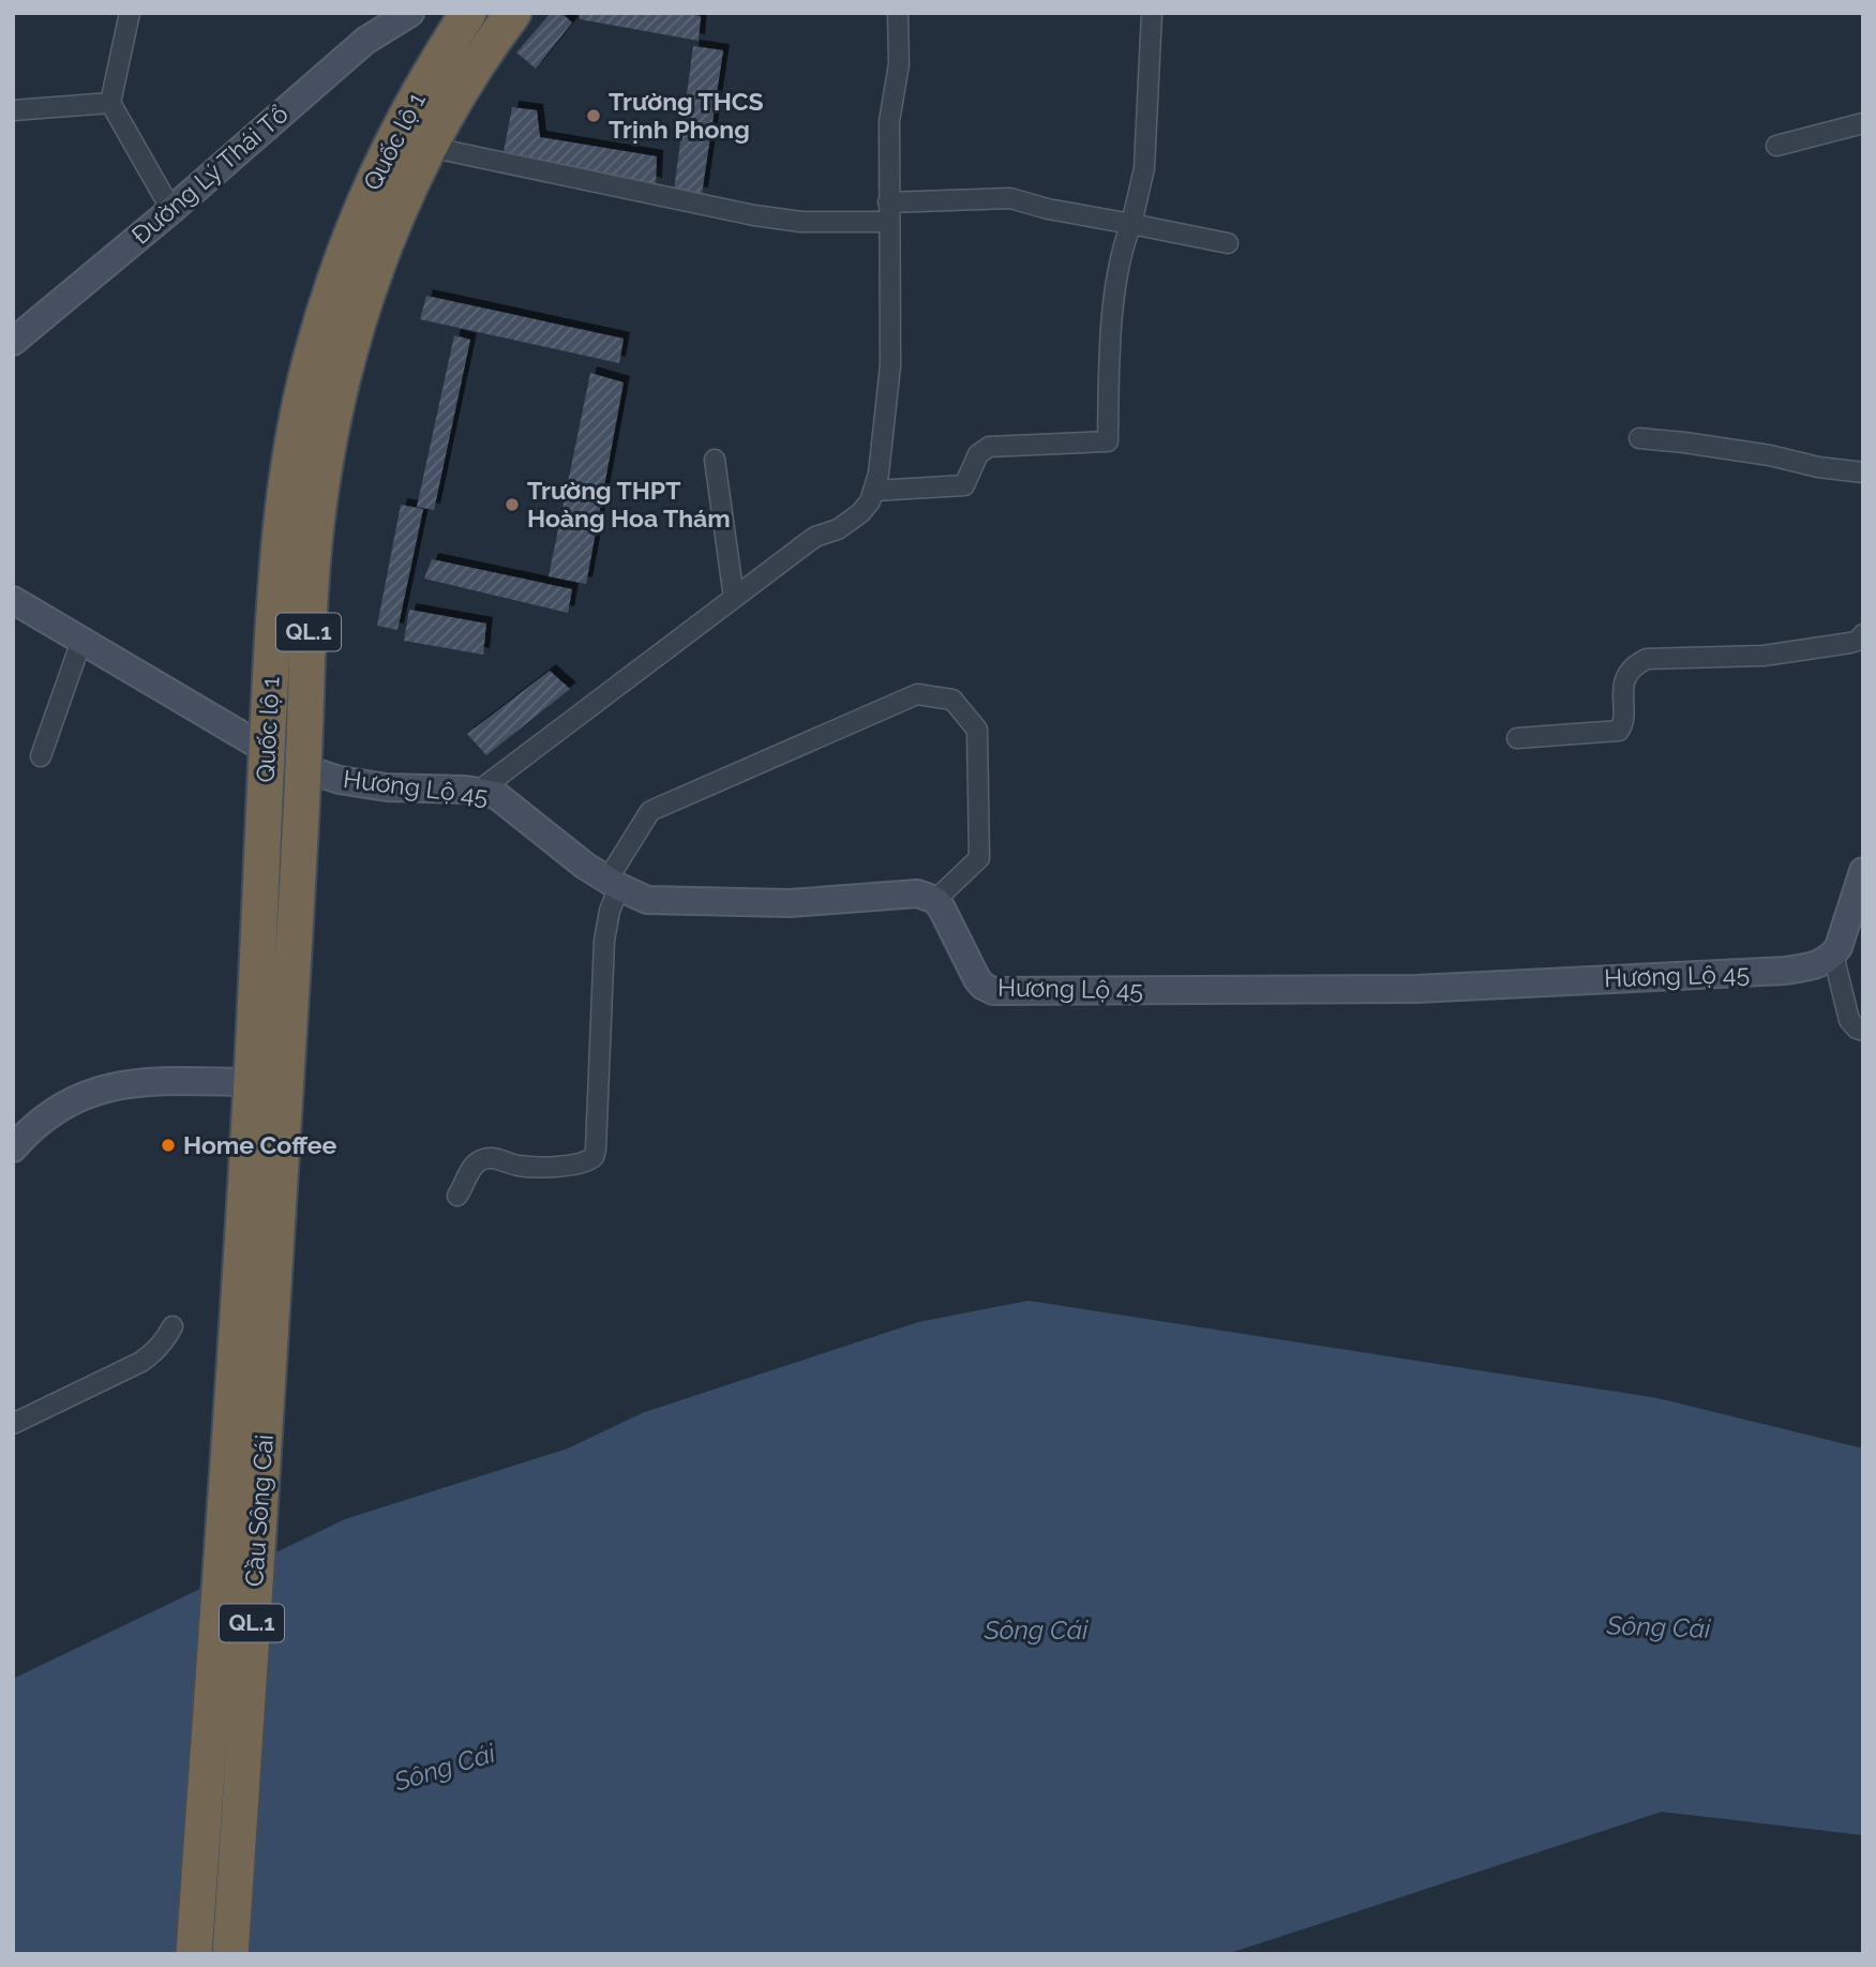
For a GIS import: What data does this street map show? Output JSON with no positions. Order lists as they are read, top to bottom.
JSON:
{
  "streets": {
    "highway": ["Quốc lộ 1", "QL.1", "Cầu Sông Cái"],
    "street": ["Đường Lý Thái Tổ", "Hương Lộ 45"]
  },
  "crossings": [
    ["Quốc lộ 1", "Hương Lộ 45"],
    ["Quốc lộ 1", "Cầu Sông Cái"]
  ],
  "water": ["Sông Cái"],
  "places": ["Trường THCS Trịnh Phong", "Trường THPT Hoàng Hoa Thám", "Home Coffee"]
}
